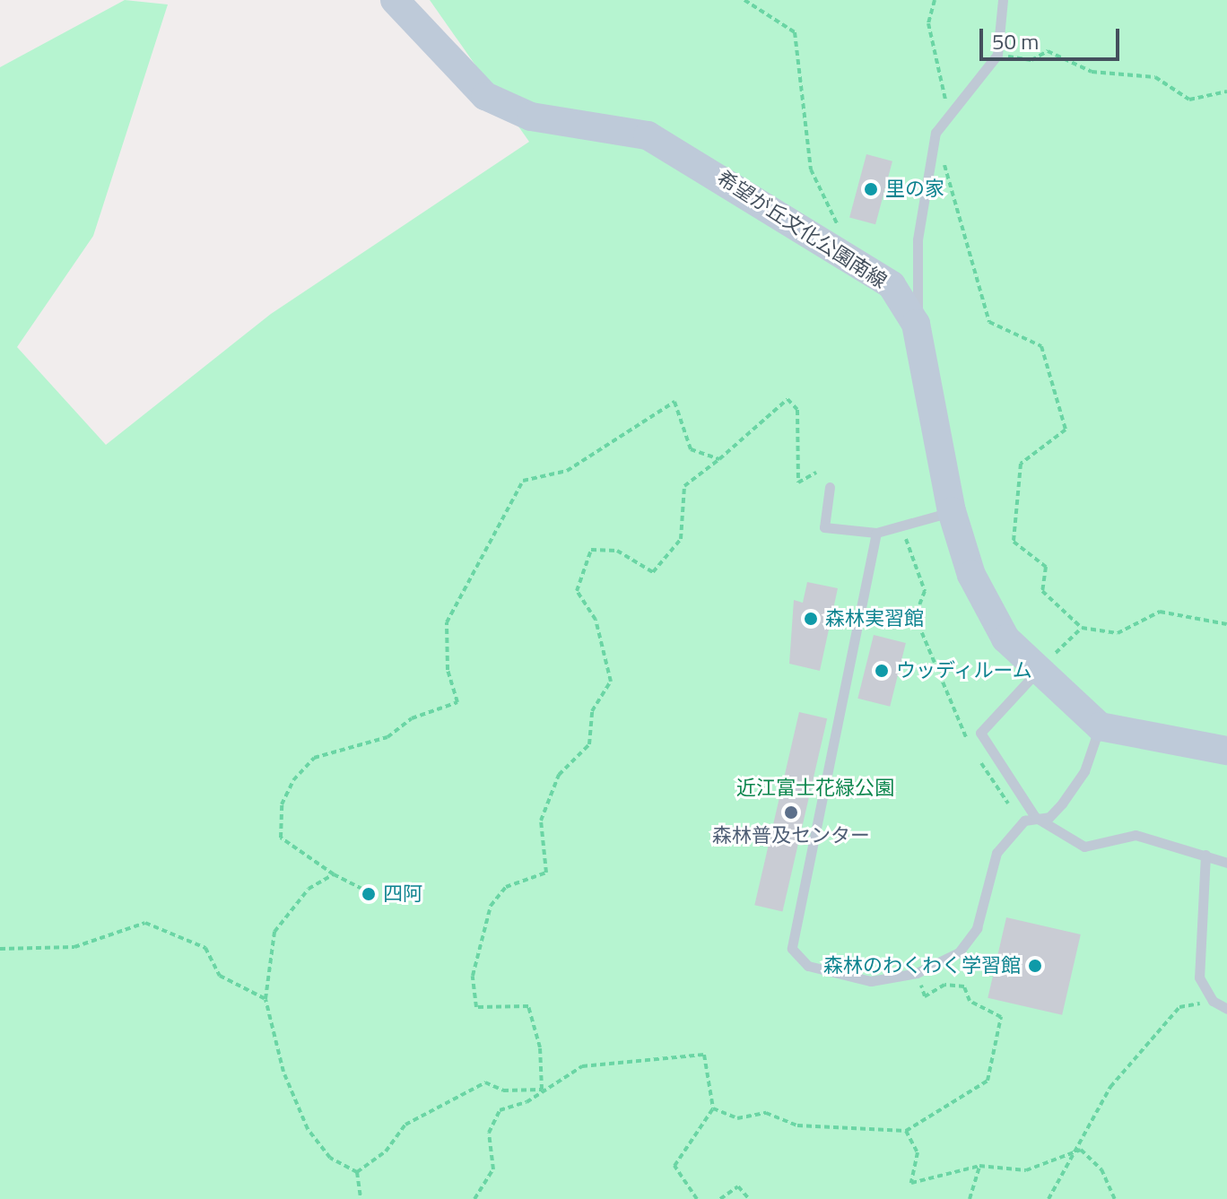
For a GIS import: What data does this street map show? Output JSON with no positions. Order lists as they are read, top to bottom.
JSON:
{
  "streets": {
    "main road": ["希望が丘文化公園南線"]
  },
  "parks": ["近江富士花緑公園"],
  "places": [
    "里の家",
    "森林実習館",
    "ウッディルーム",
    "森林普及センター",
    "四阿",
    "森林のわくわく学習館"
  ],
  "scale_bar": "50 m"
}
